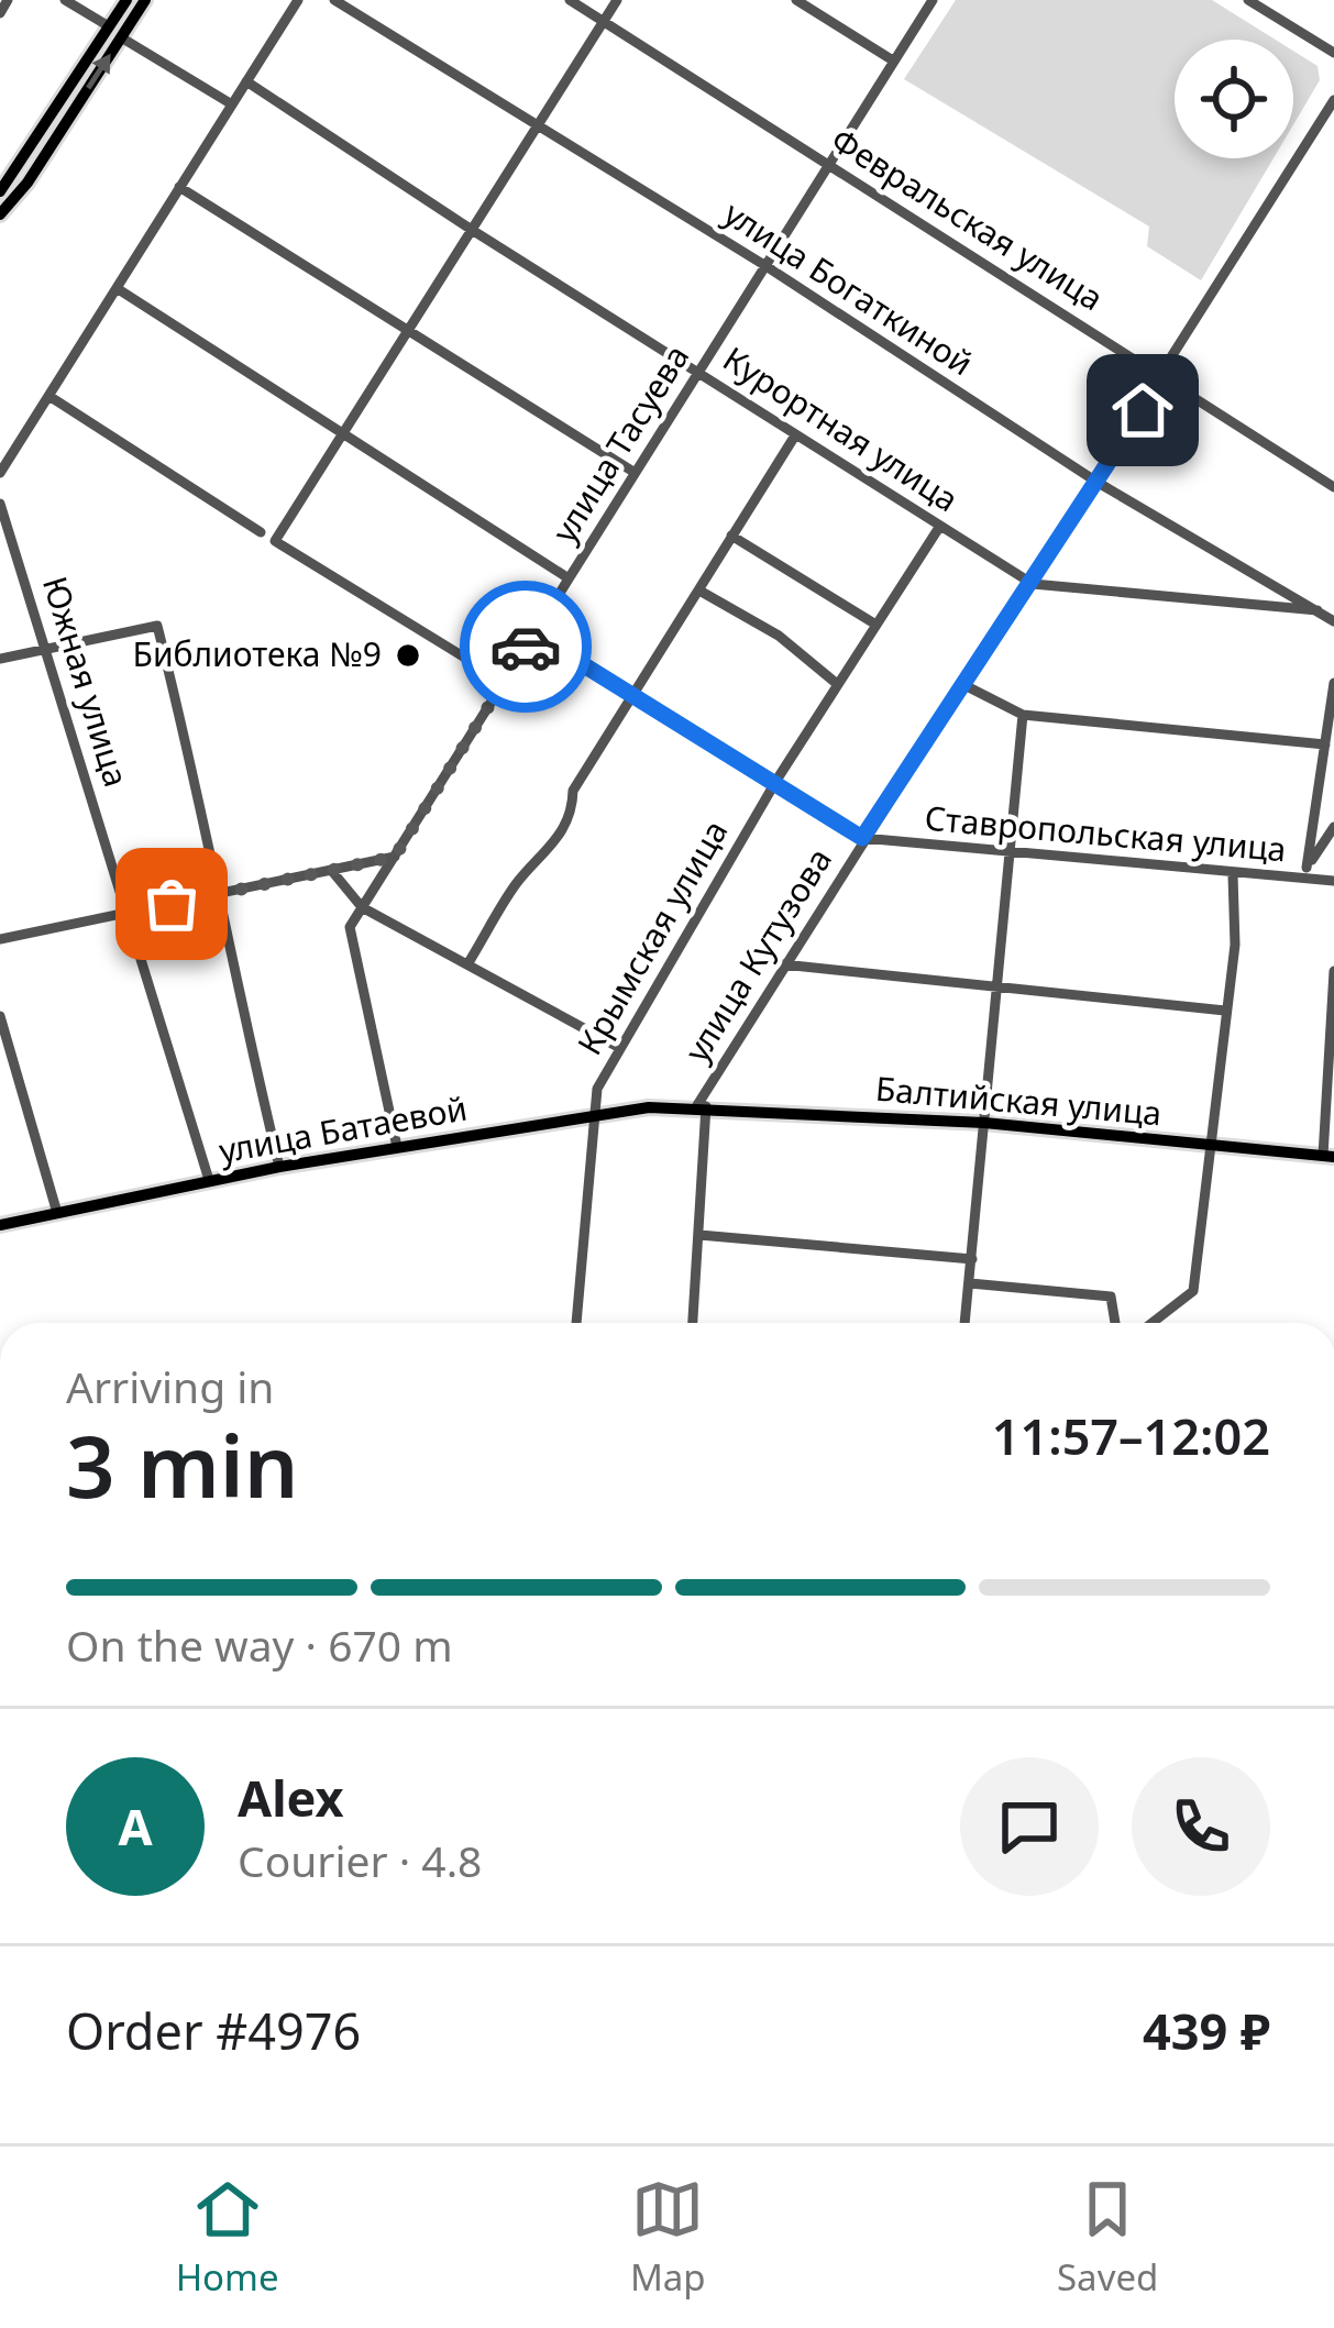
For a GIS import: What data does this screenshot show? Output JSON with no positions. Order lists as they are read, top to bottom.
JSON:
{
  "streets": {
    "main road": ["Балтийская улица", "улица Батаевой"],
    "street": [
      "Февральская улица",
      "улица Богаткиной",
      "Курортная улица",
      "улица Тасуева",
      "Южная улица",
      "Ставропольская улица",
      "Крымская улица",
      "улица Кутузова"
    ]
  },
  "crossings": [
    ["Февральская улица", "улица Тасуева"],
    ["Февральская улица", "улица Кутузова"],
    ["улица Богаткиной", "Курортная улица"],
    ["улица Богаткиной", "улица Тасуева"],
    ["улица Богаткиной", "улица Кутузова"],
    ["Курортная улица", "улица Тасуева"],
    ["Курортная улица", "Крымская улица"],
    ["Курортная улица", "улица Кутузова"],
    ["улица Тасуева", "Ставропольская улица"],
    ["улица Тасуева", "улица Батаевой"],
    ["Южная улица", "улица Батаевой"],
    ["Ставропольская улица", "Крымская улица"],
    ["Ставропольская улица", "улица Кутузова"],
    ["Крымская улица", "улица Батаевой"],
    ["улица Кутузова", "Балтийская улица"],
    ["улица Кутузова", "улица Батаевой"],
    ["Балтийская улица", "улица Батаевой"]
  ],
  "places": ["Библиотека №9"],
  "page": {
    "heading": ["3 min", "Arriving in", "11:57–12:02"],
    "panel": [
      "Alex",
      "Courier · 4.8",
      "Order #4976",
      "439 ₽"
    ],
    "bar": "On the way · 670 m",
    "round": "A",
    "tabs": ["Home", "Map", "Saved"]
  }
}
